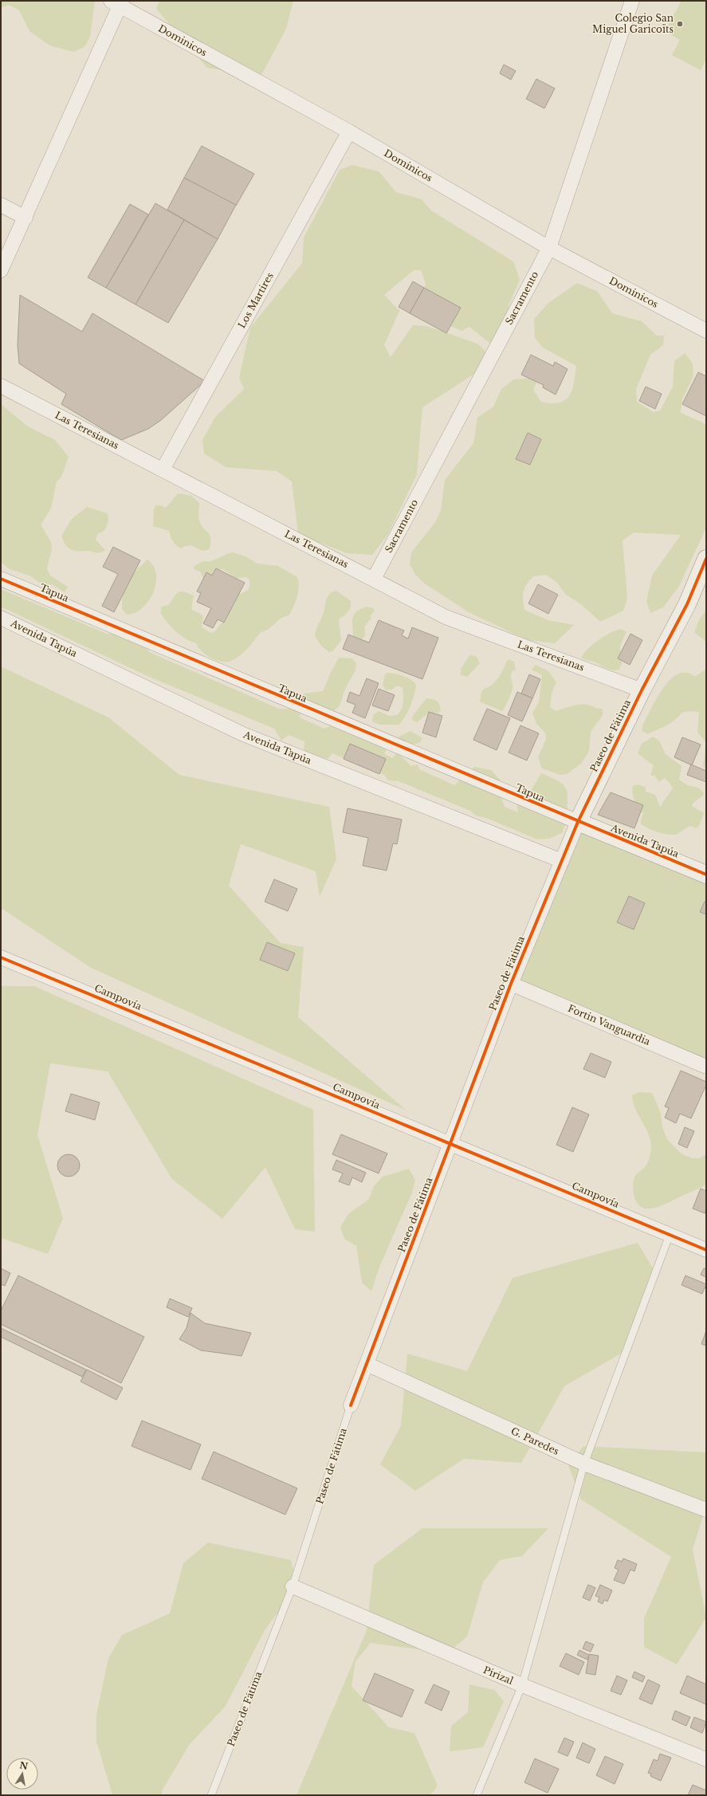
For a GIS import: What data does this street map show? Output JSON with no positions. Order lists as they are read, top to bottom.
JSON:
{
  "streets": {
    "street": [
      "Dominicos",
      "Sacramento",
      "Los Martires",
      "Las Teresianas",
      "Tapua",
      "Avenida Tapúa",
      "Paseo de Fátima",
      "Campovía",
      "Fortin Vanguardia",
      "G. Paredes",
      "Pirizal"
    ]
  },
  "crossings": [
    ["Dominicos", "Sacramento"],
    ["Dominicos", "Los Martires"],
    ["Sacramento", "Las Teresianas"],
    ["Los Martires", "Las Teresianas"],
    ["Las Teresianas", "Paseo de Fátima"],
    ["Tapua", "Avenida Tapúa"],
    ["Tapua", "Paseo de Fátima"],
    ["Avenida Tapúa", "Paseo de Fátima"],
    ["Paseo de Fátima", "Campovía"],
    ["Paseo de Fátima", "Fortin Vanguardia"],
    ["Paseo de Fátima", "G. Paredes"],
    ["Paseo de Fátima", "Pirizal"]
  ],
  "places": ["Colegio San Miguel Garicoïts"],
  "north": "top"
}
